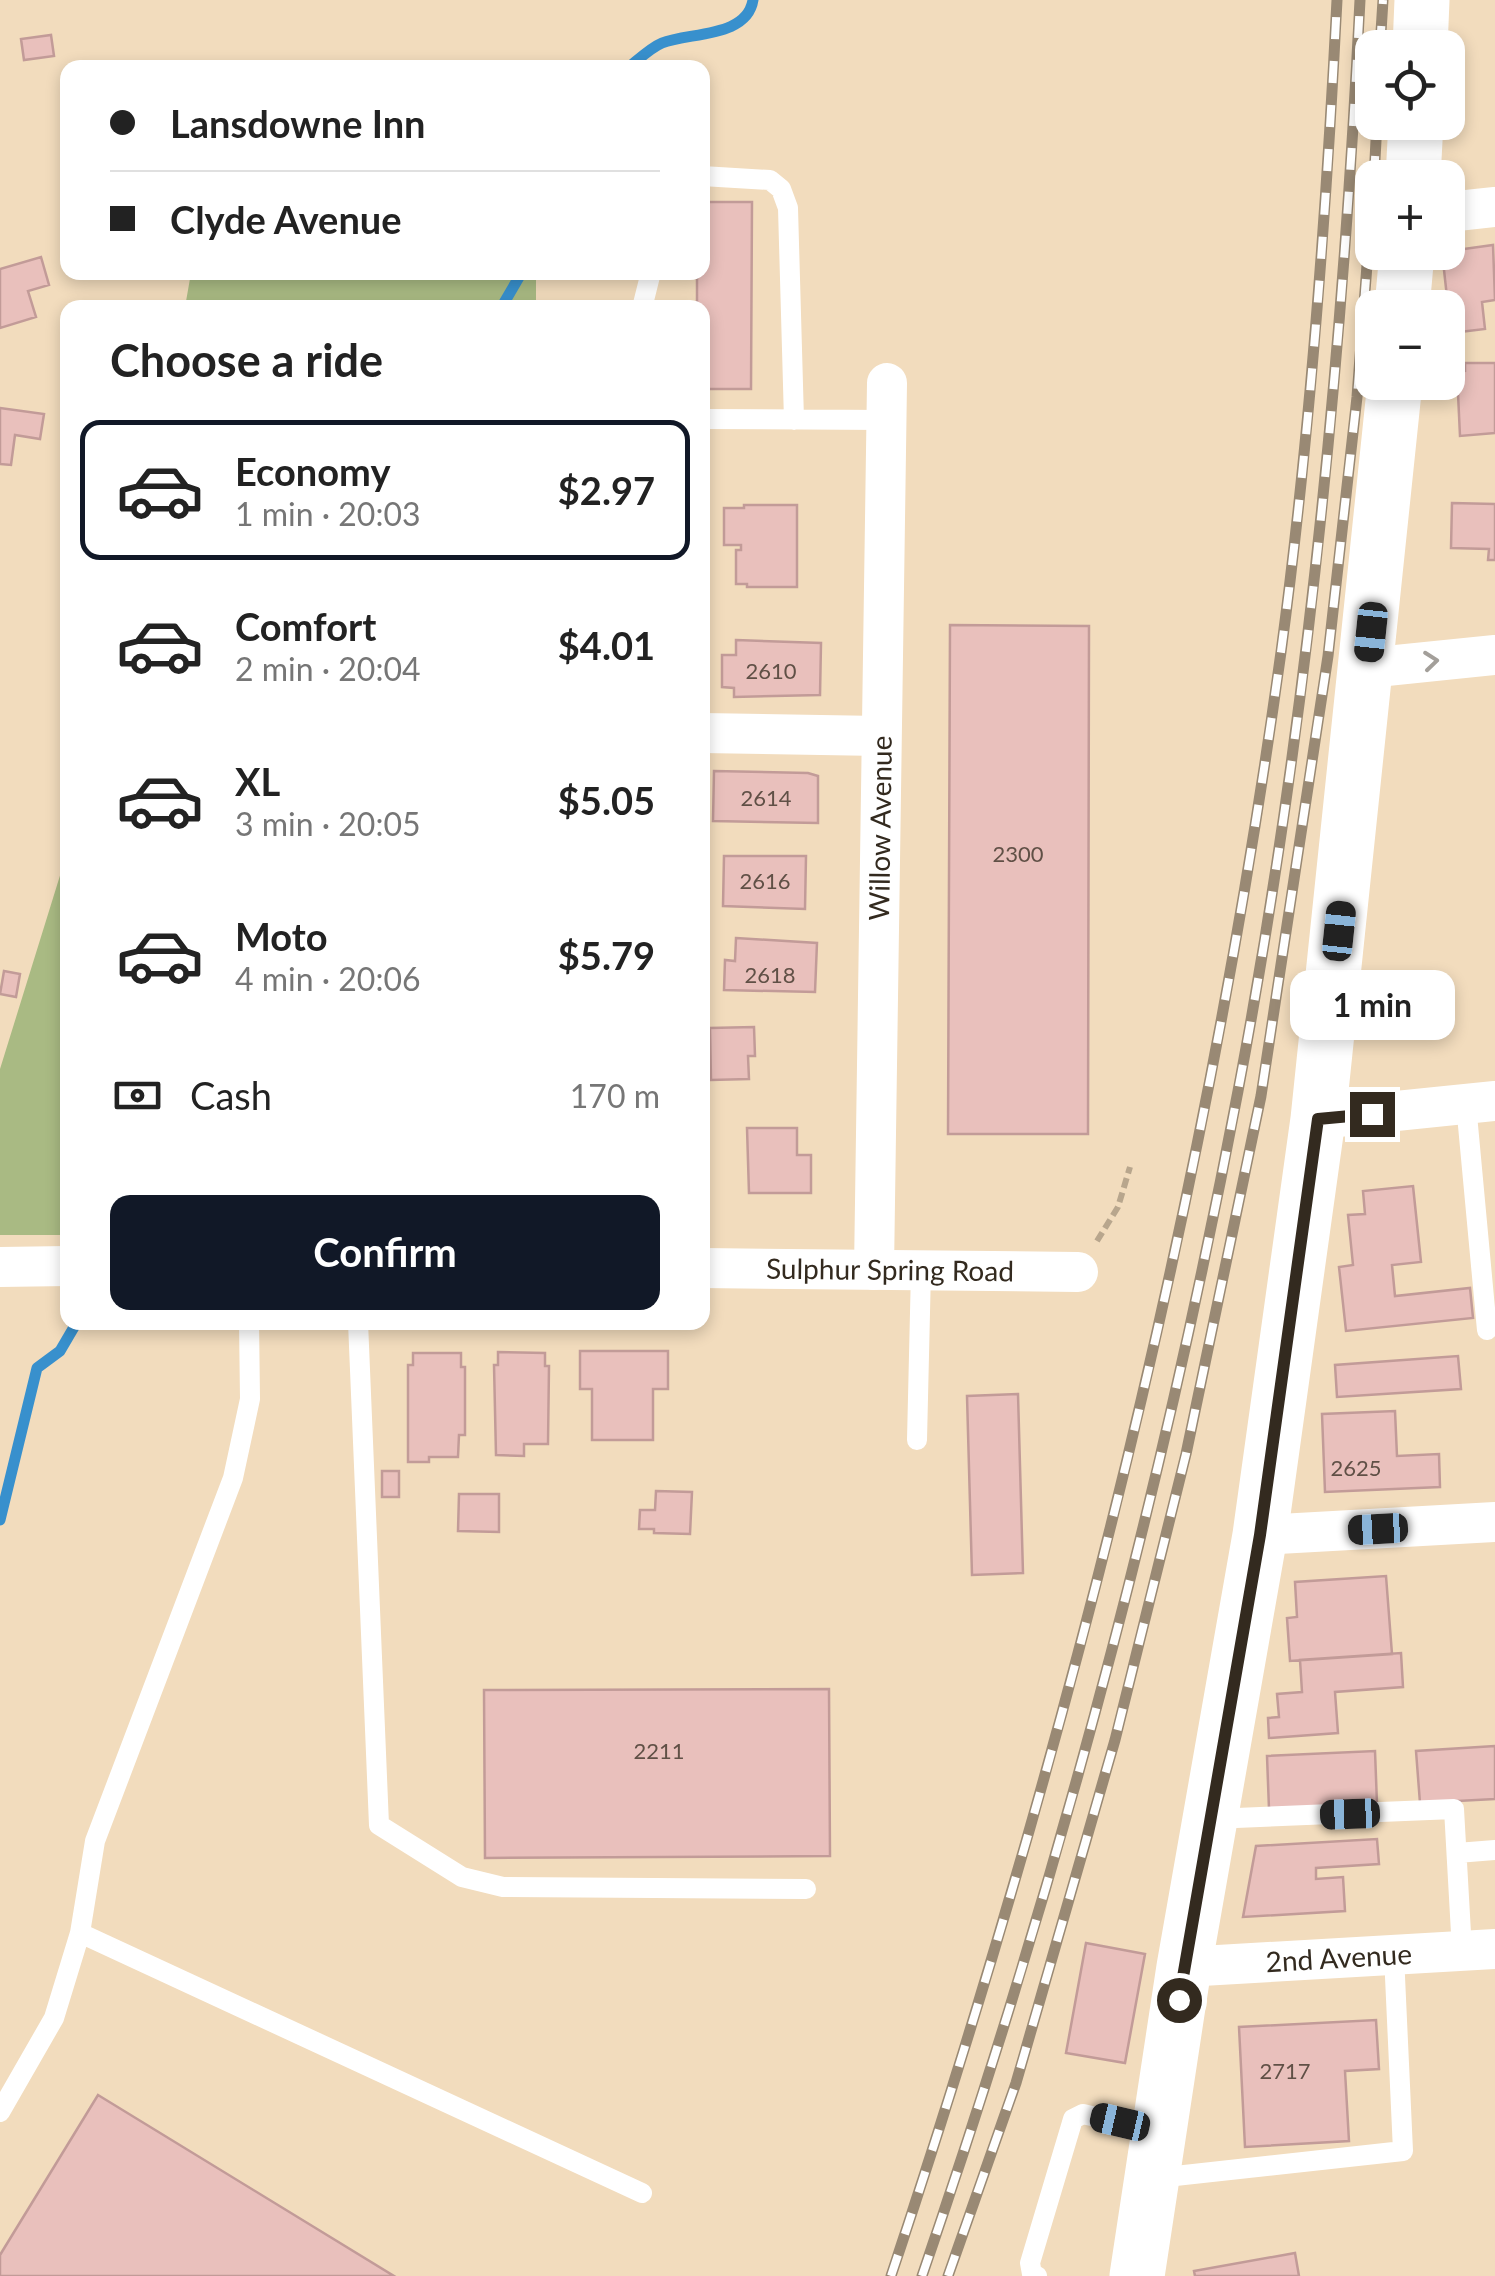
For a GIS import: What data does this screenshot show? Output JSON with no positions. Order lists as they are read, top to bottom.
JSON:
{
  "streets": {
    "street": ["Willow Avenue", "Sulphur Spring Road", "2nd Avenue"]
  },
  "crossings": [
    ["Willow Avenue", "Sulphur Spring Road"]
  ],
  "house_numbers": [
    "2610",
    "2614",
    "2300",
    "2616",
    "2618",
    "2625",
    "2211",
    "2717"
  ],
  "page": {
    "map_buttons": ["+", "−"],
    "banner": ["Lansdowne Inn", "Clyde Avenue"],
    "heading": "Choose a ride",
    "list": [
      {
        "name": "Economy",
        "note": "1 min · 20:03",
        "value": "$2.97"
      },
      {
        "name": "Comfort",
        "note": "2 min · 20:04",
        "value": "$4.01"
      },
      {
        "name": "XL",
        "note": "3 min · 20:05",
        "value": "$5.05"
      },
      {
        "name": "Moto",
        "note": "4 min · 20:06",
        "value": "$5.79"
      }
    ],
    "bubble": "1 min",
    "pay": ["Cash", "170 m"],
    "buttons": "Confirm"
  }
}
